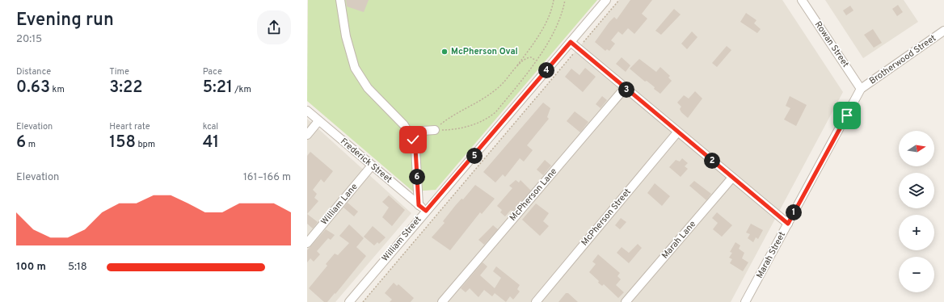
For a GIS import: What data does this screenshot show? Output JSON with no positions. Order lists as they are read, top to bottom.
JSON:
{
  "streets": {
    "street": [
      "Rowan Street",
      "Brotherwood Street",
      "Frederick Street",
      "McPherson Lane",
      "William Lane",
      "McPherson Street",
      "William Street",
      "Marah Lane",
      "Marah Street"
    ]
  },
  "crossings": [
    ["Rowan Street", "Brotherwood Street"],
    ["Rowan Street", "Marah Street"],
    ["Brotherwood Street", "Marah Street"],
    ["Frederick Street", "William Lane"],
    ["Frederick Street", "William Street"]
  ],
  "places": ["McPherson Oval"],
  "north": "right",
  "page": {
    "heading": ["Evening run", "20:15"],
    "stats": [
      ["Distance", "0.63 km"],
      ["Time", "3:22"],
      ["Pace", "5:21 /km"],
      ["Elevation", "6 m"],
      ["Heart rate", "158 bpm"],
      ["kcal", "41"]
    ],
    "pins": [
      "4",
      "3",
      "5",
      "2",
      "6",
      "1"
    ],
    "map_buttons": ["+", "−"],
    "chart": ["Elevation", "161–166 m"],
    "list": [
      {
        "name": "100 m",
        "note": "5:18"
      }
    ]
  }
}
